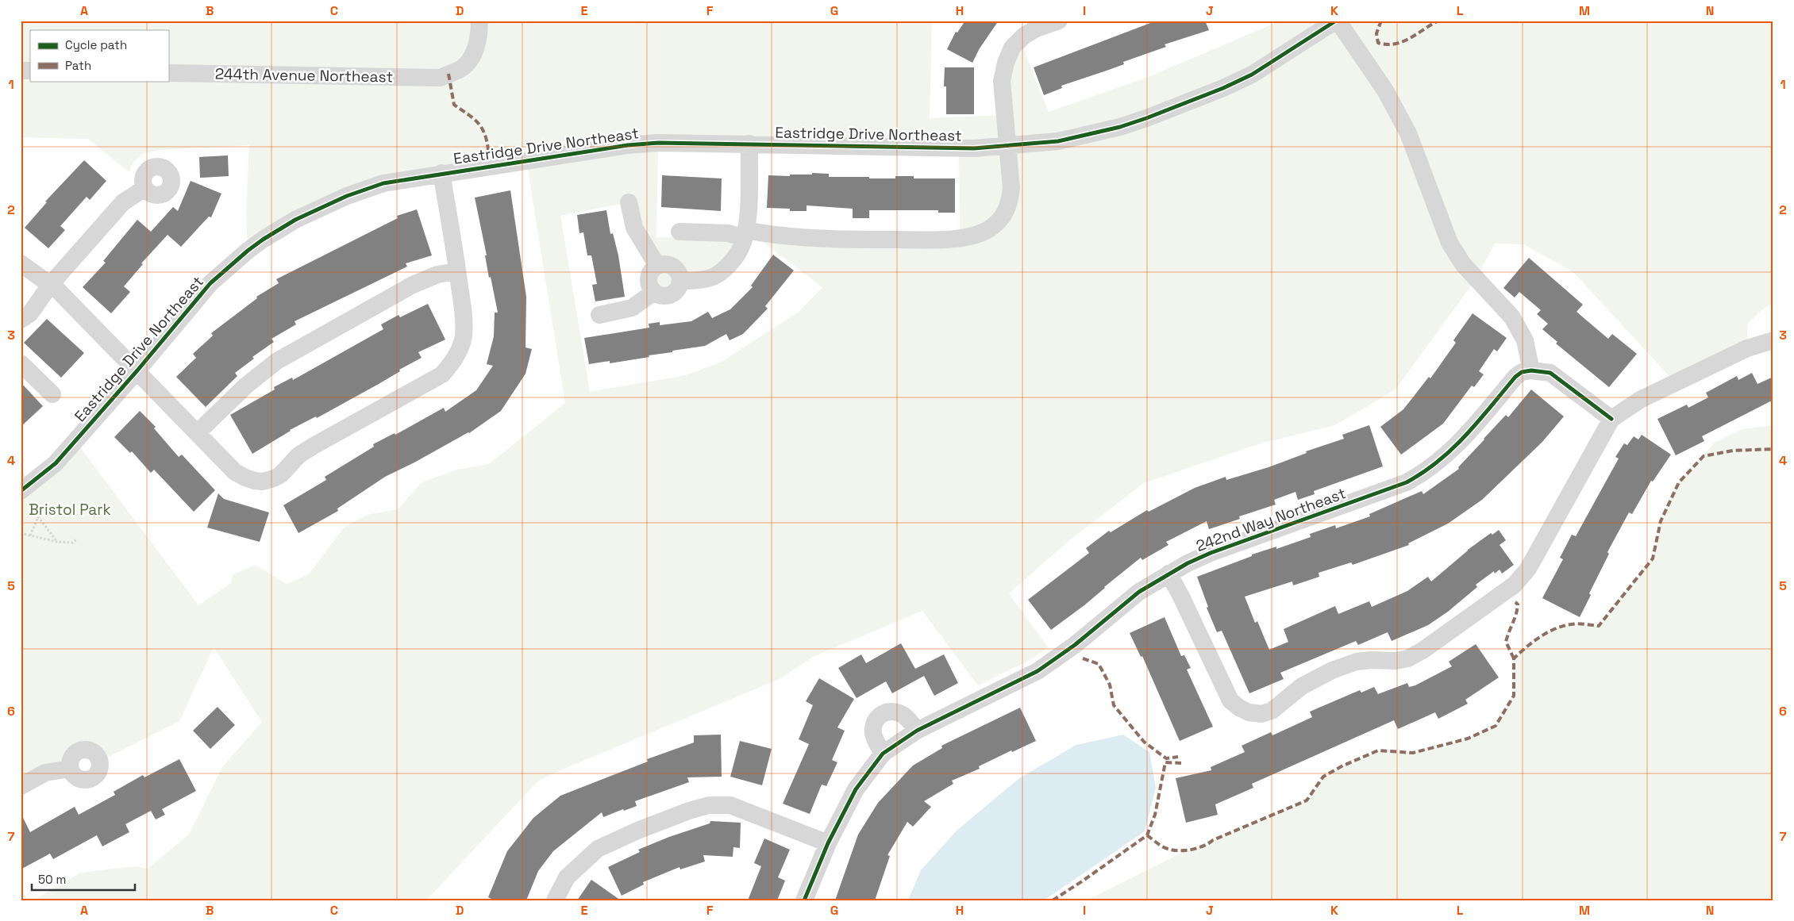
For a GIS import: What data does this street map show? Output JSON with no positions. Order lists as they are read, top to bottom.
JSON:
{
  "streets": {
    "street": ["244th Avenue Northeast", "Eastridge Drive Northeast", "242nd Way Northeast"]
  },
  "parks": ["Bristol Park"],
  "legend": ["Cycle path", "Path"],
  "scale_bar": "50 m",
  "grid": {
    "columns": [
      "A",
      "B",
      "C",
      "D",
      "E",
      "F",
      "G",
      "H",
      "I",
      "J",
      "K",
      "L",
      "M",
      "N"
    ],
    "rows": [
      "1",
      "2",
      "3",
      "4",
      "5",
      "6",
      "7"
    ]
  }
}
